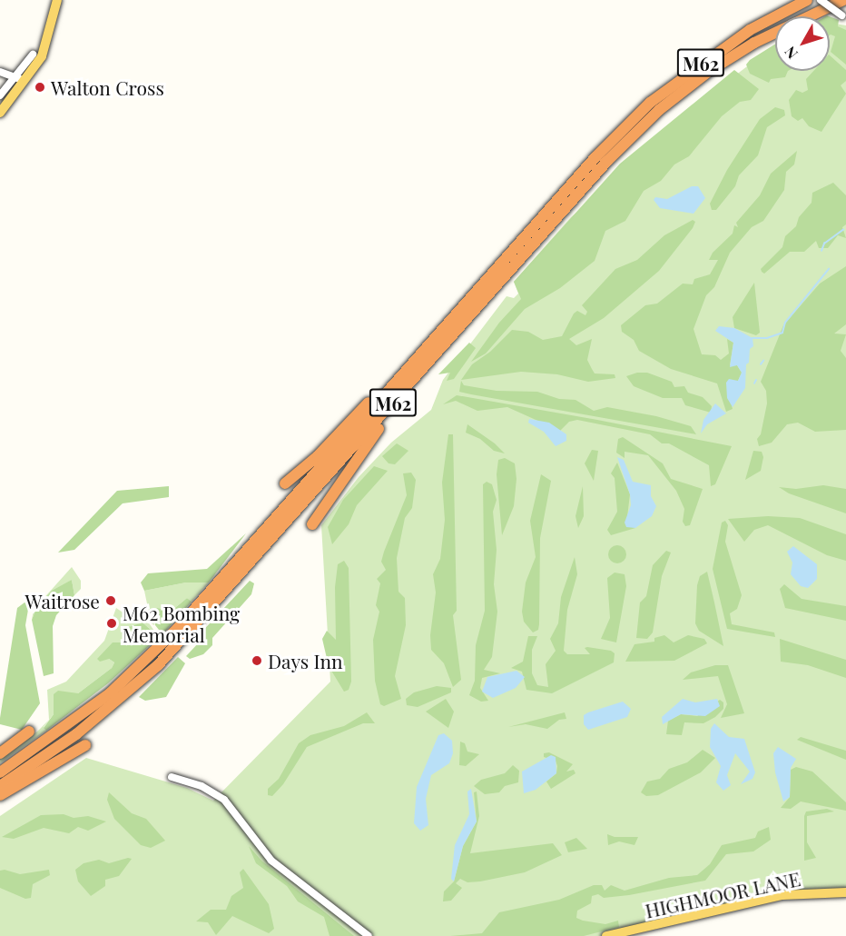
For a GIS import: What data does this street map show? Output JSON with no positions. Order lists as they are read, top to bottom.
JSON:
{
  "streets": {
    "highway": ["M62"],
    "main road": ["HIGHMOOR LANE"]
  },
  "places": [
    "Walton Cross",
    "Waitrose",
    "M62 Bombing Memorial",
    "Days Inn"
  ],
  "north": "bottom left"
}
